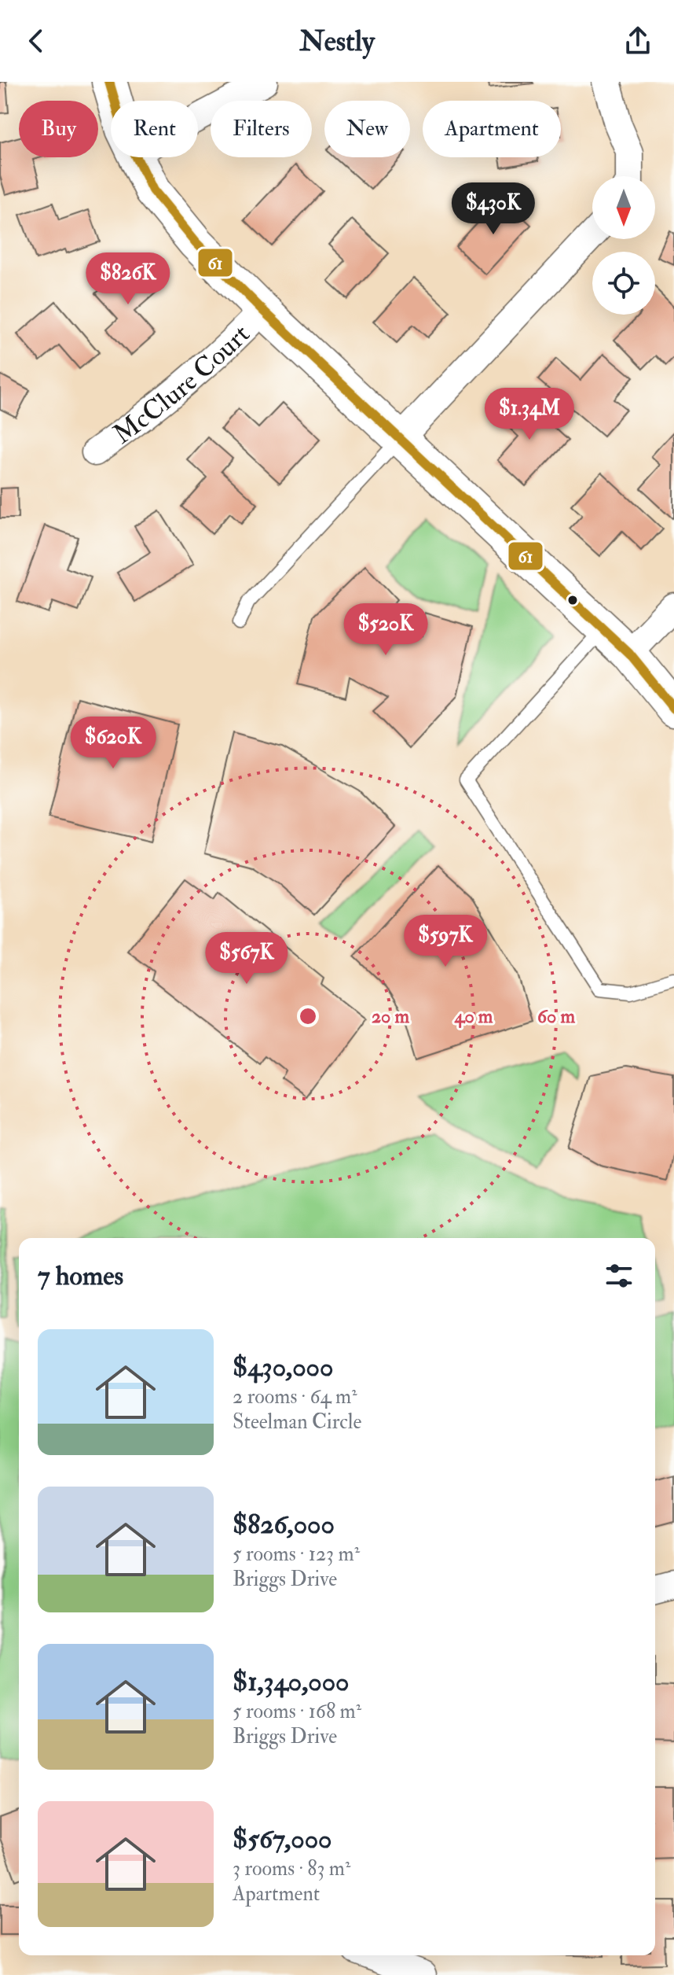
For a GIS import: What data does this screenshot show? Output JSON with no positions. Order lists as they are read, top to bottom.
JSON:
{
  "streets": {
    "street": ["McClure Court"]
  },
  "lines": ["transit line 61"],
  "north": "bottom",
  "page": {
    "header": "Nestly",
    "chip": [
      "Buy",
      "Rent",
      "Filters",
      "New",
      "Apartment"
    ],
    "price": [
      "$430K",
      "$826K",
      "$1.34M",
      "$520K",
      "$620K",
      "$597K",
      "$567K"
    ],
    "heading": "7 homes",
    "list": [
      {
        "name": "$430,000",
        "note": "2 rooms · 64 m² · Steelman Circle"
      },
      {
        "name": "$826,000",
        "note": "5 rooms · 123 m² · Briggs Drive"
      },
      {
        "name": "$1,340,000",
        "note": "5 rooms · 168 m² · Briggs Drive"
      },
      {
        "name": "$567,000",
        "note": "3 rooms · 83 m² · Apartment"
      }
    ]
  },
  "rings": ["20 m", "40 m", "60 m"]
}
